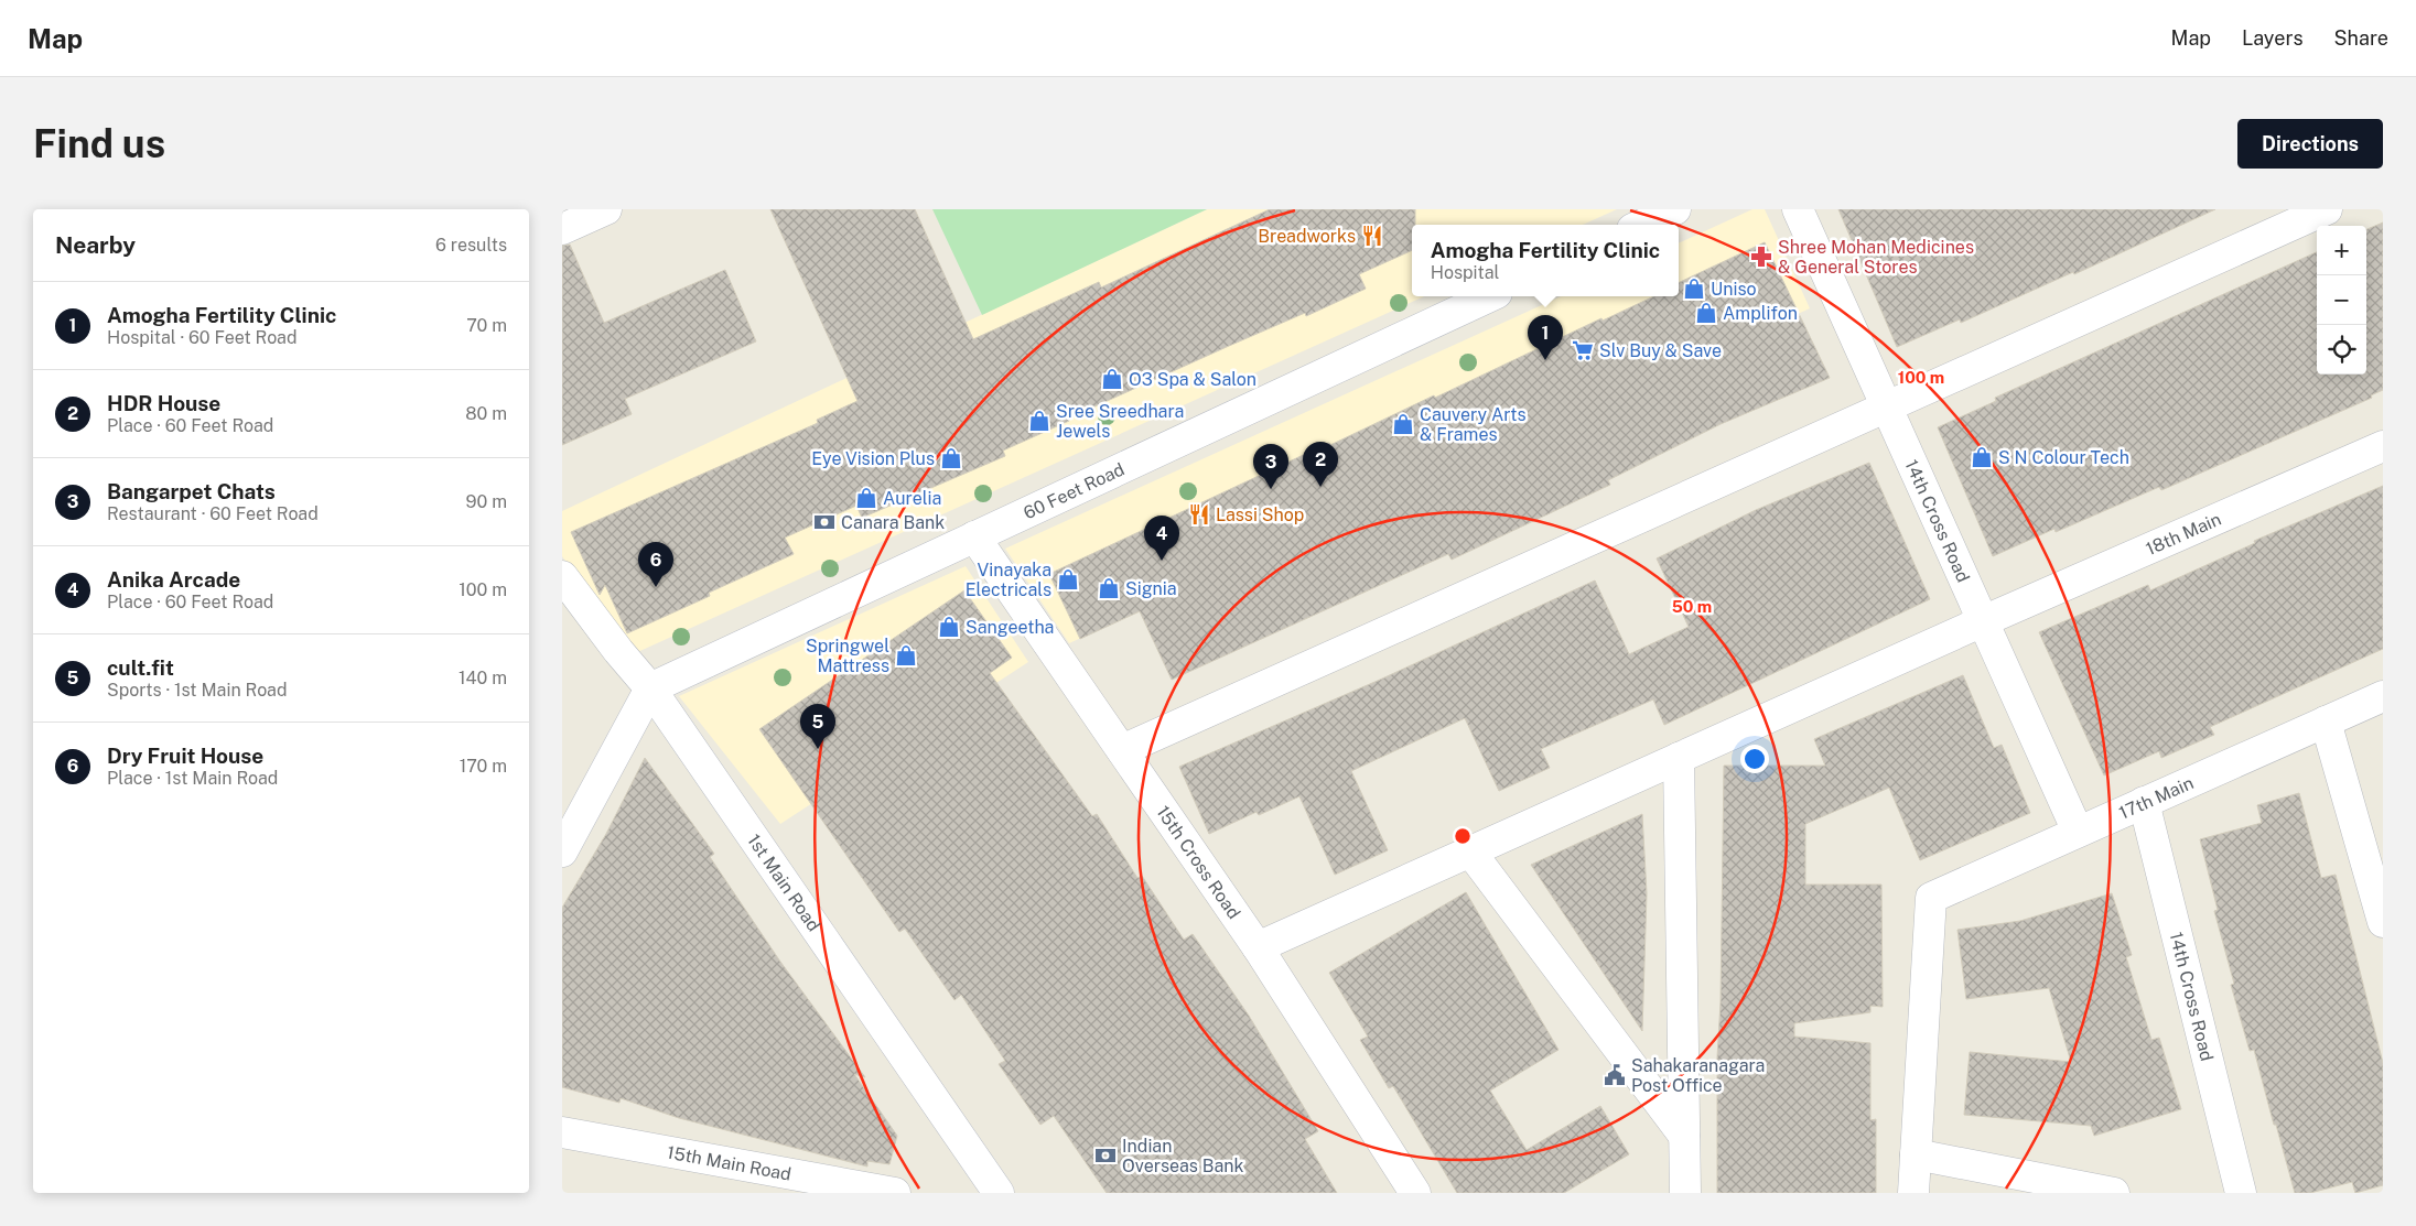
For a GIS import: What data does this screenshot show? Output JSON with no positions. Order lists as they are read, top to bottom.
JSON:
{
  "streets": {
    "street": [
      "60 Feet Road",
      "14th Cross Road",
      "18th Main",
      "17th Main",
      "15th Cross Road",
      "1st Main Road",
      "15th Main Road"
    ]
  },
  "crossings": [
    ["60 Feet Road", "15th Cross Road"],
    ["60 Feet Road", "1st Main Road"],
    ["14th Cross Road", "18th Main"],
    ["14th Cross Road", "17th Main"],
    ["18th Main", "15th Cross Road"]
  ],
  "places": {
    "restaurant": ["Breadworks", "Lassi Shop"],
    "pharmacy": ["Shree Mohan Medicines & General Stores"],
    "shop": [
      "Uniso",
      "Amplifon",
      "O3 Spa & Salon",
      "Sree Sreedhara Jewels",
      "Cauvery Arts & Frames",
      "S N Colour Tech",
      "Eye Vision Plus",
      "Aurelia",
      "Vinayaka Electricals",
      "Signia",
      "Sangeetha",
      "Springwel Mattress"
    ],
    "supermarket": ["Slv Buy & Save"],
    "bank": ["Canara Bank", "Indian Overseas Bank"],
    "public building": ["Sahakaranagara Post Office"]
  },
  "page": {
    "header": "Map",
    "nav": ["Map", "Layers", "Share"],
    "buttons": "Directions",
    "title": "Find us",
    "heading": ["Nearby", "6 results"],
    "popup": ["Amogha Fertility Clinic", "Hospital"],
    "map_buttons": ["+", "−"],
    "list": [
      {
        "mark": "1",
        "name": "Amogha Fertility Clinic",
        "note": "Hospital · 60 Feet Road",
        "value": "70 m"
      },
      {
        "mark": "2",
        "name": "HDR House",
        "note": "Place · 60 Feet Road",
        "value": "80 m"
      },
      {
        "mark": "3",
        "name": "Bangarpet Chats",
        "note": "Restaurant · 60 Feet Road",
        "value": "90 m"
      },
      {
        "mark": "4",
        "name": "Anika Arcade",
        "note": "Place · 60 Feet Road",
        "value": "100 m"
      },
      {
        "mark": "5",
        "name": "cult.fit",
        "note": "Sports · 1st Main Road",
        "value": "140 m"
      },
      {
        "mark": "6",
        "name": "Dry Fruit House",
        "note": "Place · 1st Main Road",
        "value": "170 m"
      }
    ],
    "pins": [
      "1",
      "2",
      "3",
      "4",
      "6",
      "5"
    ]
  },
  "rings": ["100 m", "50 m"]
}
